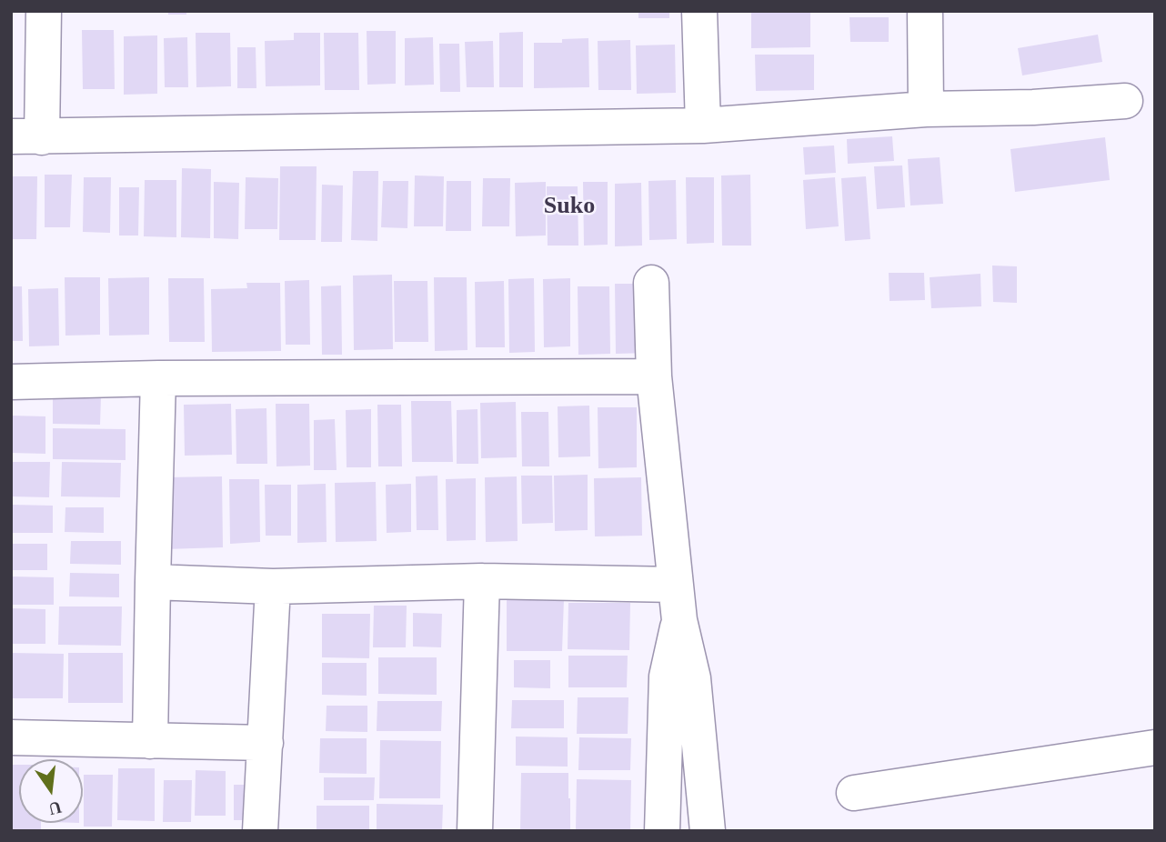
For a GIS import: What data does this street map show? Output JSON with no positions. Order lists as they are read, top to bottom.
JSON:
{
  "districts": ["Suko"],
  "north": "bottom"
}
